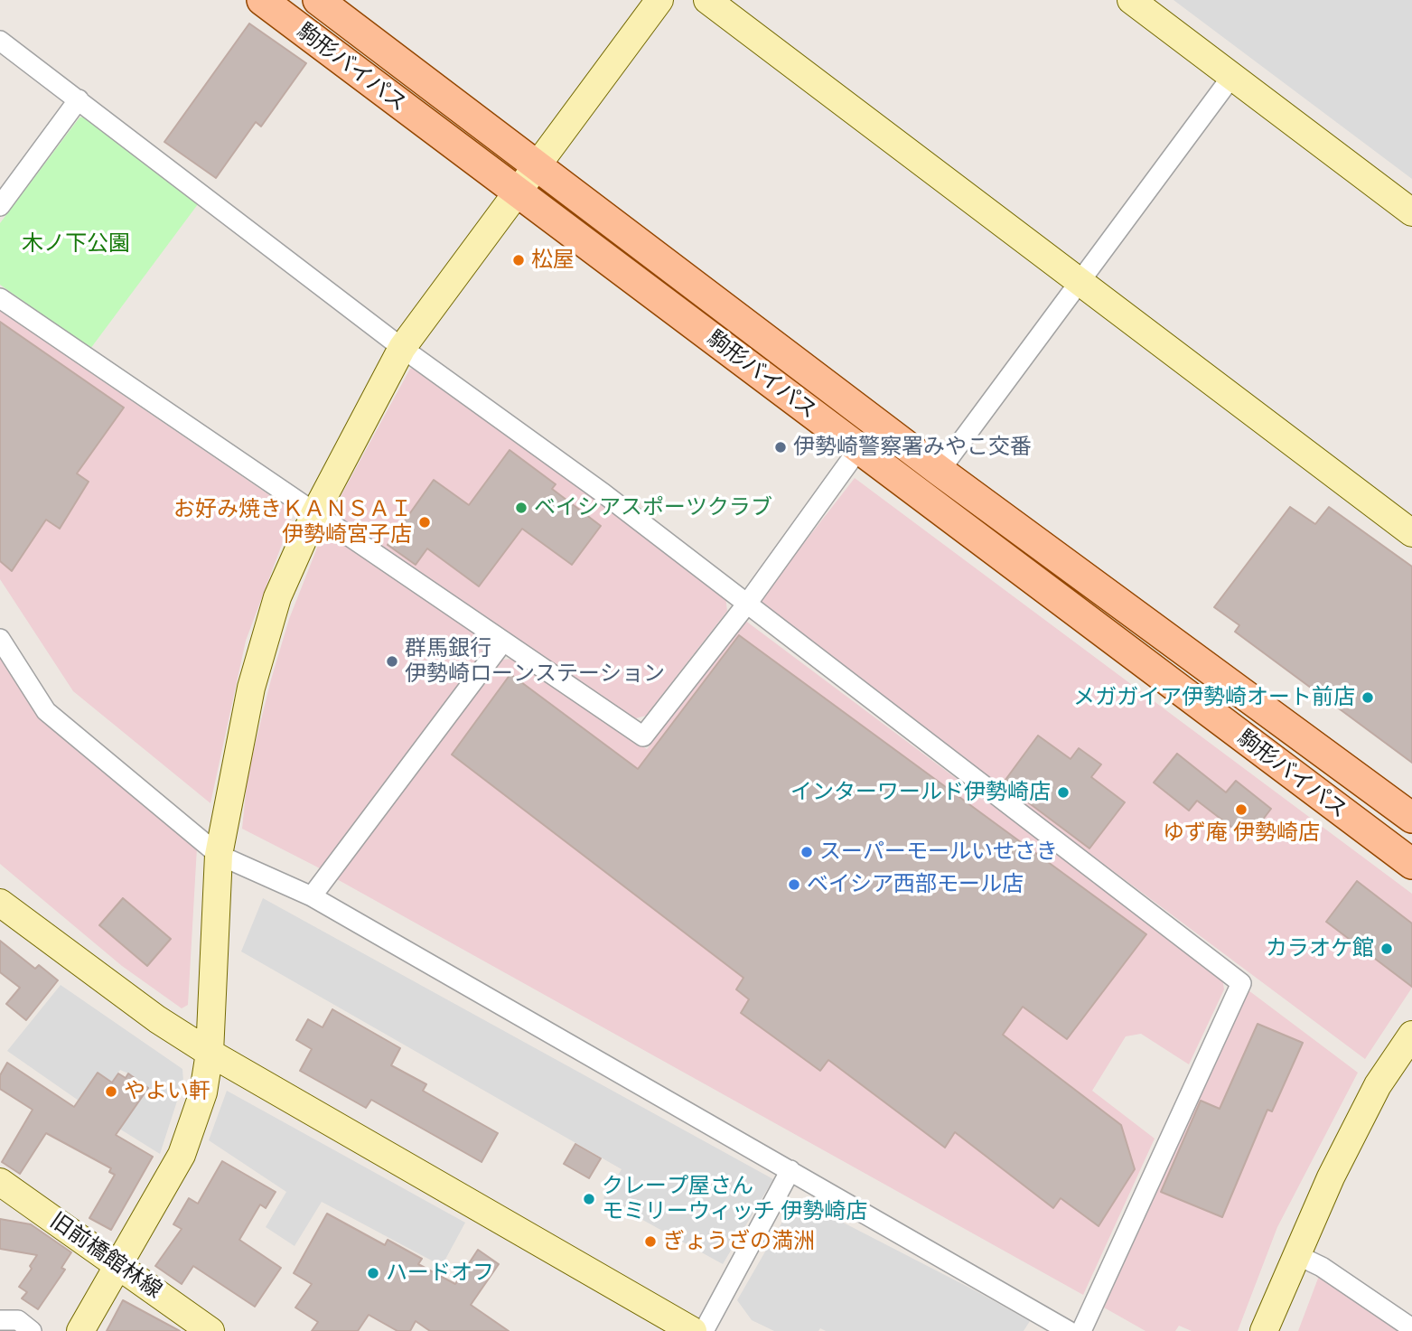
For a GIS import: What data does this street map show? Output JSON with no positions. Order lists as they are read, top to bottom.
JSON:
{
  "streets": {
    "main road": ["駒形バイパス"],
    "street": ["旧前橋館林線"]
  },
  "parks": ["木ノ下公園"],
  "places": [
    "松屋",
    "伊勢崎警察署みやこ交番",
    "ベイシアスポーツクラブ",
    "お好み焼きＫＡＮＳＡＩ 伊勢崎宮子店",
    "群馬銀行 伊勢崎ローンステーション",
    "メガガイア伊勢崎オート前店",
    "インターワールド伊勢崎店",
    "ゆず庵 伊勢崎店",
    "スーパーモールいせさき",
    "ベイシア西部モール店",
    "カラオケ館",
    "やよい軒",
    "クレープ屋さん モミリーウィッチ 伊勢崎店",
    "ぎょうざの満洲",
    "ハードオフ"
  ]
}
